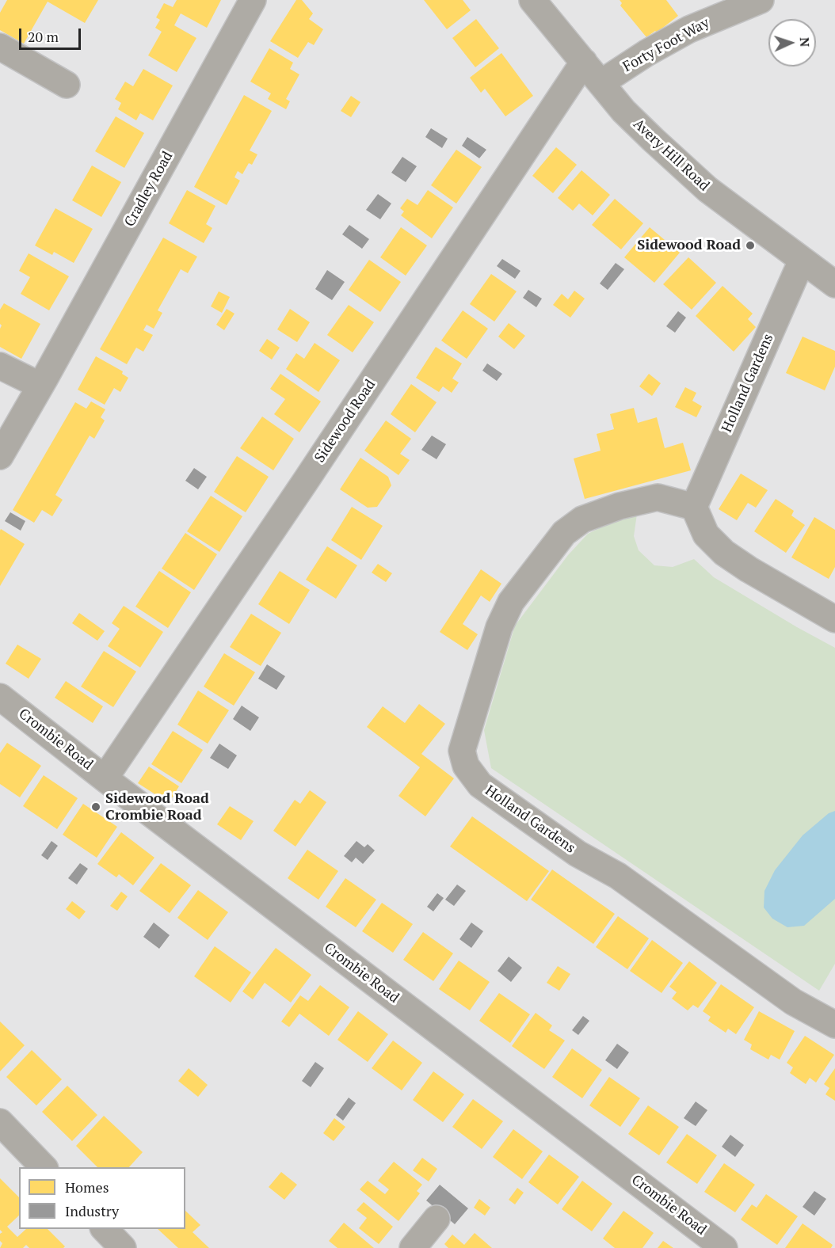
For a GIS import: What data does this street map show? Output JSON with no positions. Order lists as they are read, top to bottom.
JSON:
{
  "streets": {
    "street": [
      "Forty Foot Way",
      "Avery Hill Road",
      "Cradley Road",
      "Holland Gardens",
      "Sidewood Road",
      "Crombie Road"
    ]
  },
  "crossings": [
    ["Forty Foot Way", "Avery Hill Road"],
    ["Avery Hill Road", "Holland Gardens"],
    ["Avery Hill Road", "Sidewood Road"],
    ["Sidewood Road", "Crombie Road"]
  ],
  "places": ["Sidewood Road", "Sidewood Road Crombie Road"],
  "legend": ["Homes", "Industry"],
  "scale_bar": "20 m",
  "north": "right"
}
